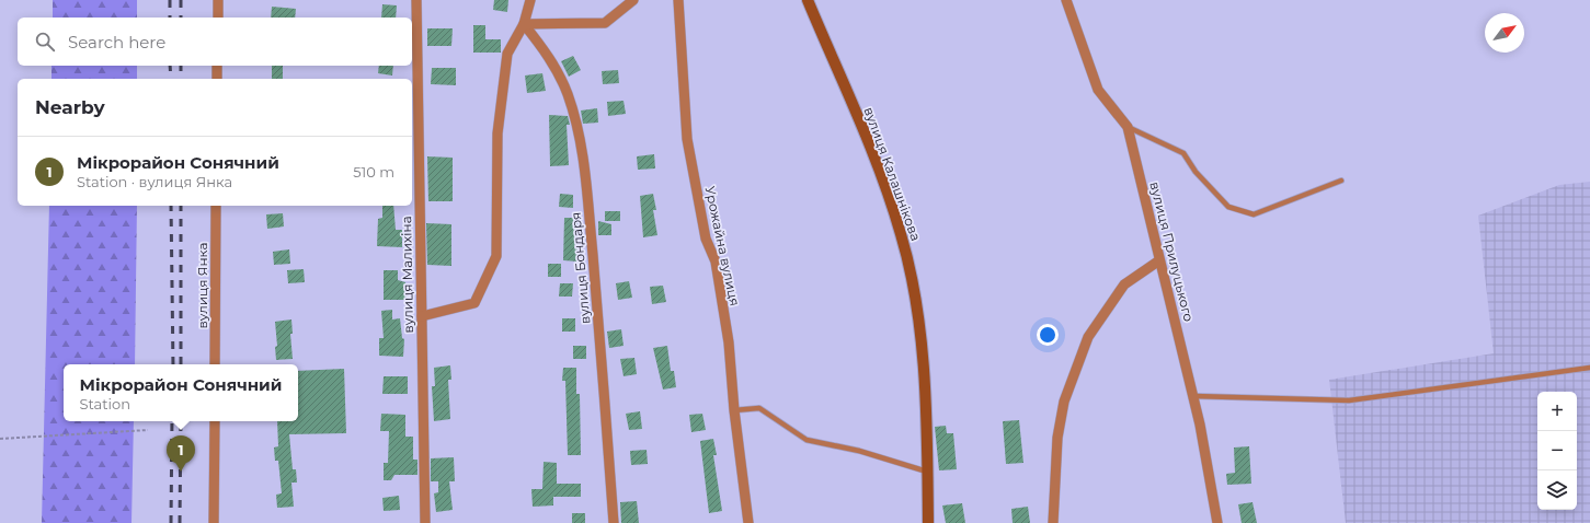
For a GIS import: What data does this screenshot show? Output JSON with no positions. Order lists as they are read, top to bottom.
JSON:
{
  "streets": {
    "street": [
      "вулиця Калашнікова",
      "Урожайна вулиця",
      "вулиця Прилуцького",
      "вулиця Бондаря",
      "вулиця Малихіна",
      "вулиця Янка"
    ]
  },
  "north": "top right",
  "page": {
    "search": "Search here",
    "heading": "Nearby",
    "list": [
      {
        "mark": "1",
        "name": "Мікрорайон Сонячний",
        "note": "Station · вулиця Янка",
        "value": "510 m"
      }
    ],
    "popup": ["Мікрорайон Сонячний", "Station"],
    "map_buttons": ["+", "−"],
    "pins": "1"
  }
}
